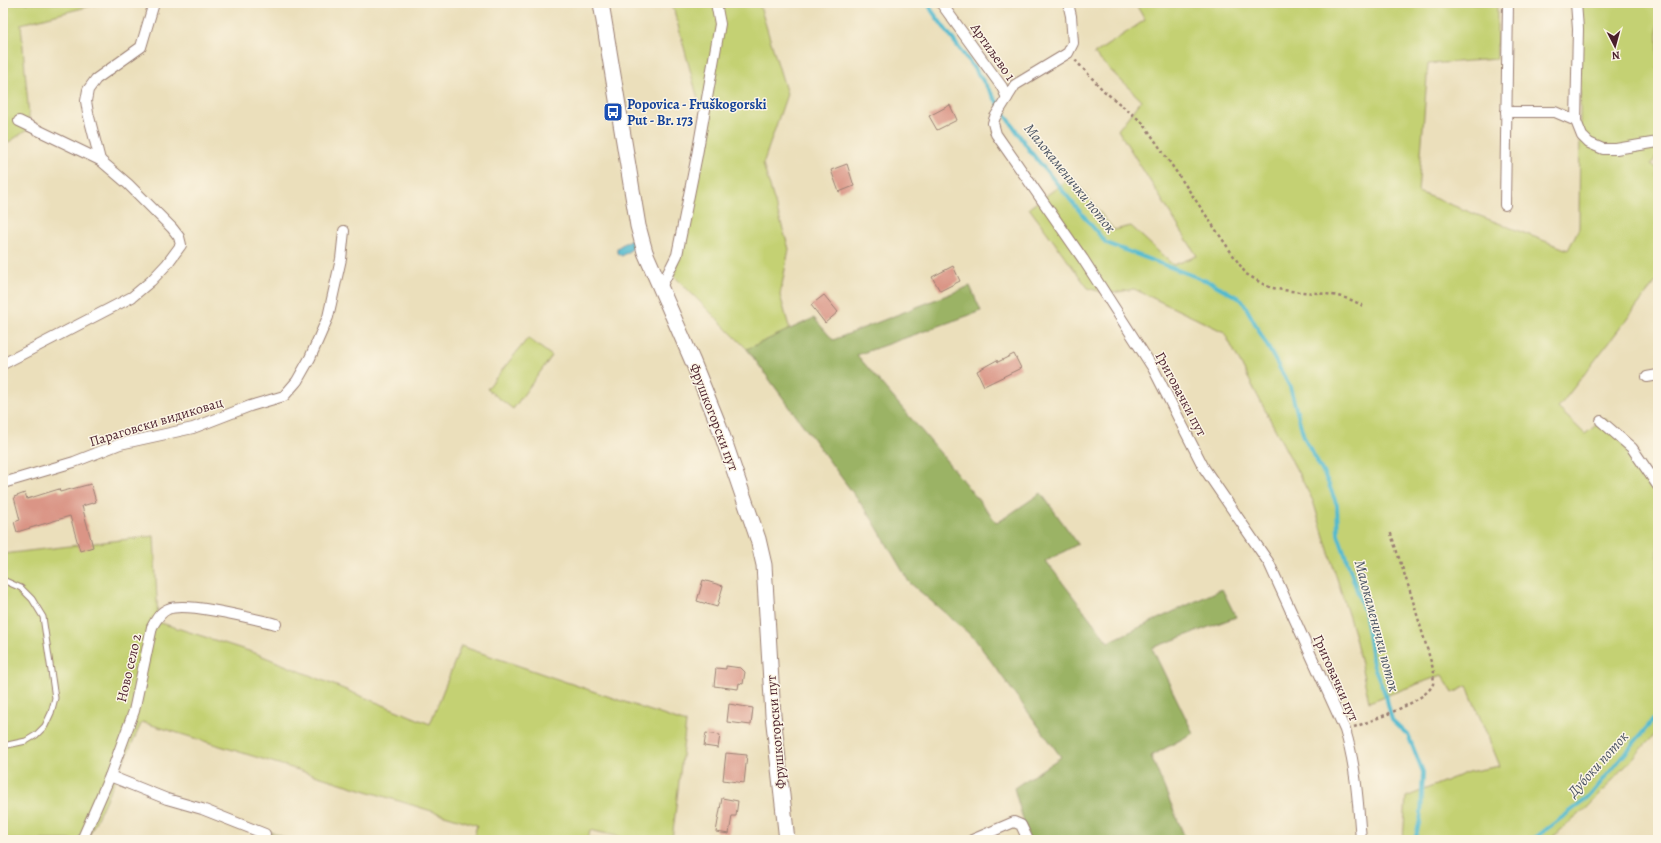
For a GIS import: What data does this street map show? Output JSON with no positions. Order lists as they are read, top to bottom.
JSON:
{
  "streets": {
    "street": [
      "Артиљево 1",
      "Григовачки пут",
      "Фрушкогорски пут",
      "Параговски видиковац",
      "Ново село 2"
    ]
  },
  "crossings": [
    ["Артиљево 1", "Григовачки пут"]
  ],
  "water": ["Малокаменички поток", "Дубоки поток"],
  "places": {
    "bus stop": ["Popovica - Fruškogorski Put - Br. 173"]
  },
  "north": "bottom"
}
